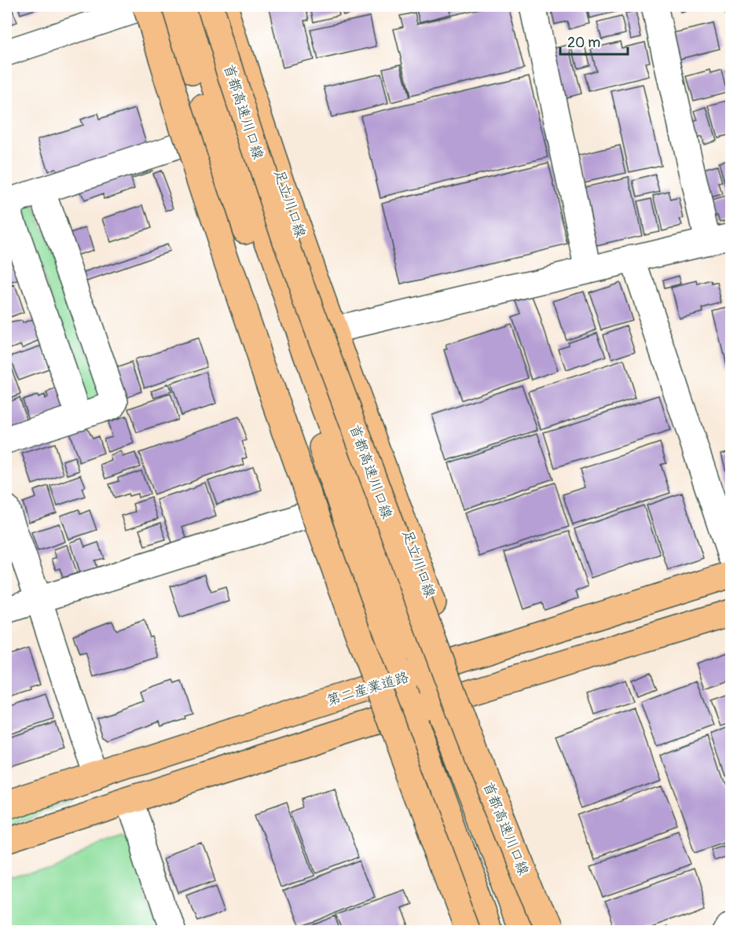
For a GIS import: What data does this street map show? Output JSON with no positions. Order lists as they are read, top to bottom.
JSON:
{
  "streets": {
    "main road": ["首都高速川口線", "足立川口線", "第二産業道路"]
  },
  "crossings": [
    ["足立川口線", "第二産業道路"]
  ],
  "scale_bar": "20 m"
}
